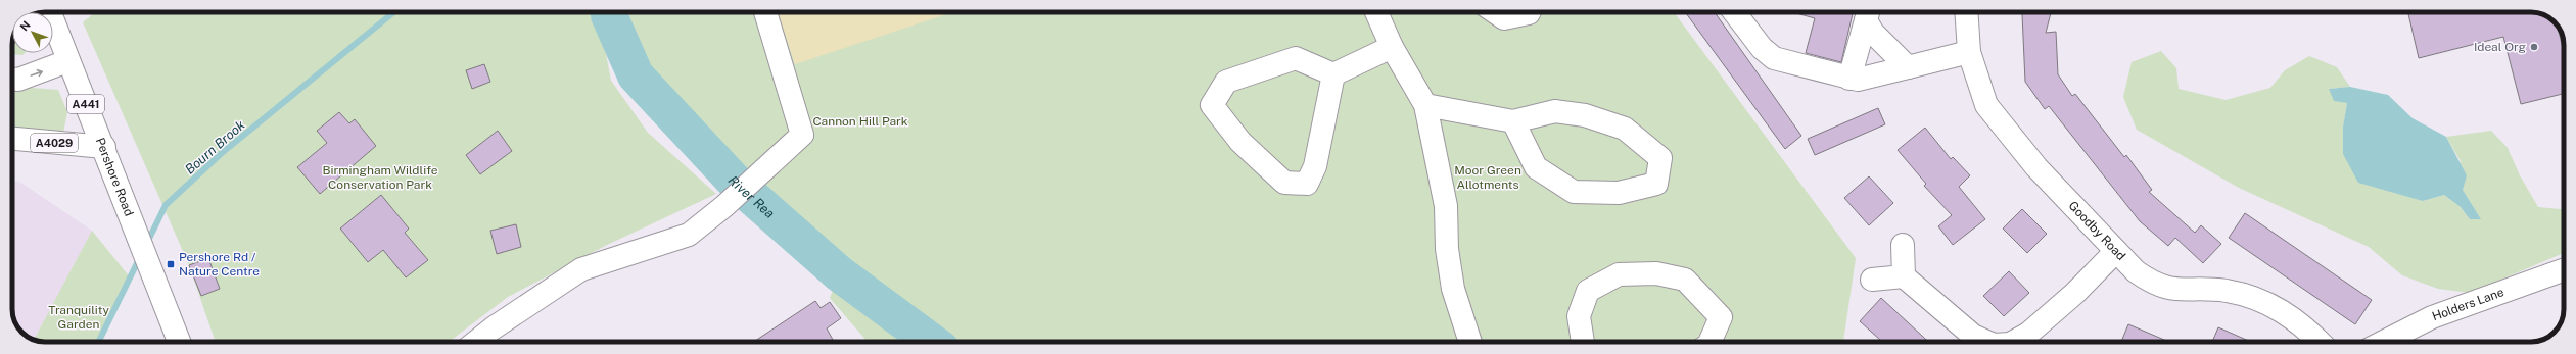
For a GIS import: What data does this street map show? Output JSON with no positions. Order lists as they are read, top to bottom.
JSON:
{
  "streets": {
    "street": [
      "A441",
      "A4029",
      "Pershore Road",
      "Goodby Road",
      "Holders Lane"
    ]
  },
  "crossings": [
    ["A4029", "Pershore Road"]
  ],
  "water": ["Bourn Brook", "River Rea"],
  "parks": [
    "Cannon Hill Park",
    "Birmingham Wildlife Conservation Park",
    "Moor Green Allotments",
    "Tranquility Garden"
  ],
  "places": {
    "other": ["Ideal Org"],
    "transit": ["Pershore Rd / Nature Centre"]
  },
  "north": "top left"
}
